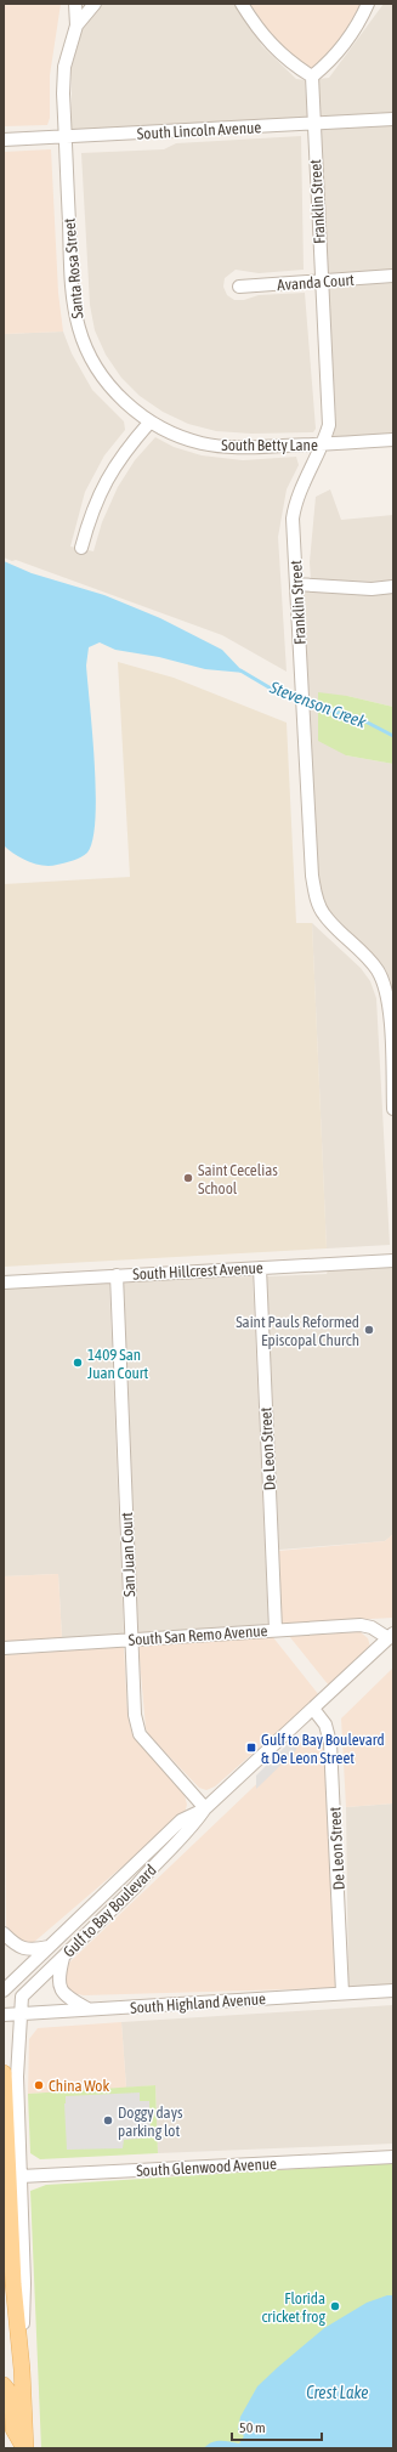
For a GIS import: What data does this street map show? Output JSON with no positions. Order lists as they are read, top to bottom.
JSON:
{
  "streets": {
    "street": [
      "South Lincoln Avenue",
      "Franklin Street",
      "Santa Rosa Street",
      "Avanda Court",
      "South Betty Lane",
      "South Hillcrest Avenue",
      "De Leon Street",
      "San Juan Court",
      "South San Remo Avenue",
      "Gulf to Bay Boulevard",
      "South Highland Avenue",
      "South Glenwood Avenue"
    ]
  },
  "crossings": [
    ["South Lincoln Avenue", "Franklin Street"],
    ["South Lincoln Avenue", "Santa Rosa Street"],
    ["Franklin Street", "Avanda Court"],
    ["Franklin Street", "South Betty Lane"],
    ["Santa Rosa Street", "South Betty Lane"],
    ["South Hillcrest Avenue", "De Leon Street"],
    ["South Hillcrest Avenue", "San Juan Court"],
    ["De Leon Street", "South San Remo Avenue"],
    ["De Leon Street", "Gulf to Bay Boulevard"],
    ["De Leon Street", "South Highland Avenue"],
    ["San Juan Court", "South San Remo Avenue"],
    ["San Juan Court", "Gulf to Bay Boulevard"],
    ["South San Remo Avenue", "Gulf to Bay Boulevard"],
    ["Gulf to Bay Boulevard", "South Highland Avenue"],
    ["Gulf to Bay Boulevard", "South Glenwood Avenue"]
  ],
  "water": ["Stevenson Creek", "Crest Lake"],
  "places": {
    "other": [
      "Saint Cecelias School",
      "Saint Pauls Reformed Episcopal Church",
      "1409 San Juan Court",
      "China Wok",
      "Doggy days parking lot",
      "Florida cricket frog"
    ],
    "transit": ["Gulf to Bay Boulevard & De Leon Street"]
  },
  "scale_bar": "50 m"
}
